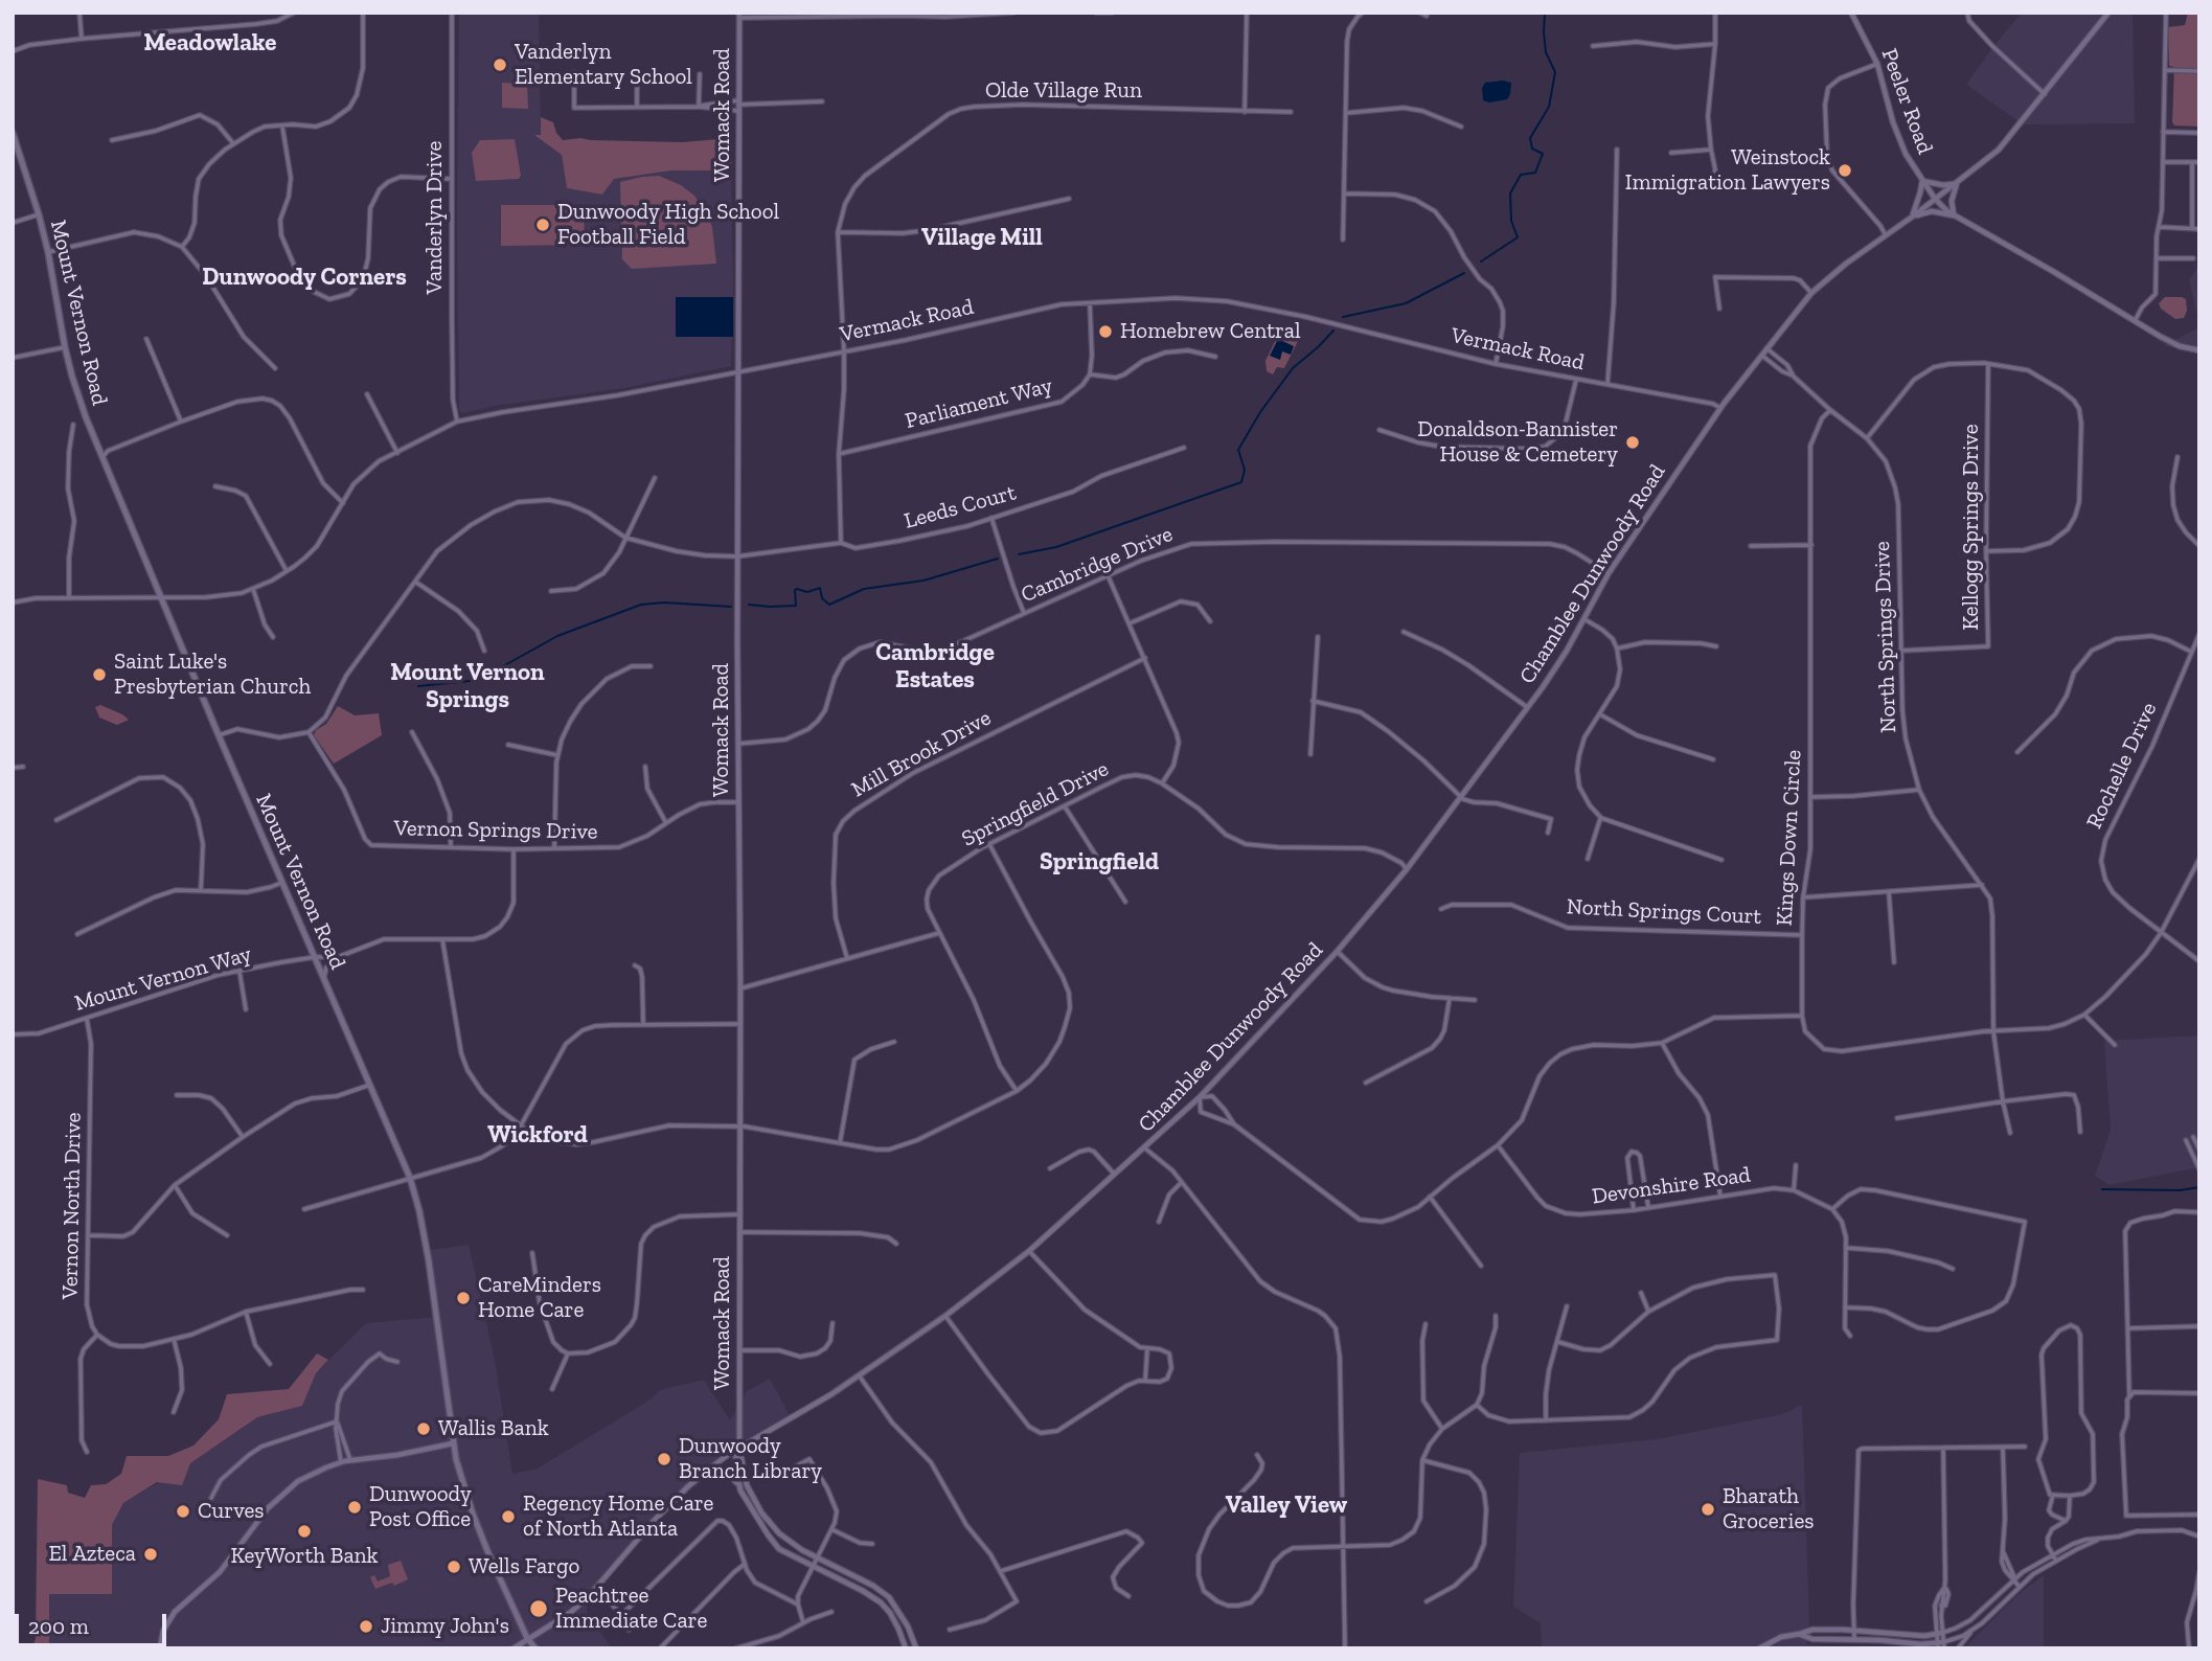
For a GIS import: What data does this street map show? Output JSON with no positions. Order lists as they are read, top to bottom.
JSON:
{
  "streets": {
    "main road": ["Mount Vernon Road"],
    "street": [
      "Olde Village Run",
      "Peeler Road",
      "Womack Road",
      "Vanderlyn Drive",
      "Vermack Road",
      "Parliament Way",
      "Leeds Court",
      "Kellogg Springs Drive",
      "Cambridge Drive",
      "Chamblee Dunwoody Road",
      "North Springs Drive",
      "Mill Brook Drive",
      "Rochelle Drive",
      "Springfield Drive",
      "Vernon Springs Drive",
      "Kings Down Circle",
      "North Springs Court",
      "Mount Vernon Way",
      "Devonshire Road",
      "Vernon North Drive"
    ]
  },
  "crossings": [
    ["Olde Village Run", "Vermack Road"],
    ["Olde Village Run", "Parliament Way"],
    ["Olde Village Run", "Leeds Court"],
    ["Womack Road", "Vermack Road"],
    ["Womack Road", "Leeds Court"],
    ["Womack Road", "Cambridge Drive"],
    ["Womack Road", "Chamblee Dunwoody Road"],
    ["Womack Road", "Vernon Springs Drive"],
    ["Vanderlyn Drive", "Vermack Road"],
    ["Mount Vernon Road", "Vermack Road"],
    ["Mount Vernon Road", "Chamblee Dunwoody Road"],
    ["Mount Vernon Road", "Mount Vernon Way"],
    ["Vermack Road", "Chamblee Dunwoody Road"],
    ["Leeds Court", "Vernon Springs Drive"],
    ["Kellogg Springs Drive", "North Springs Drive"],
    ["Cambridge Drive", "Chamblee Dunwoody Road"],
    ["Chamblee Dunwoody Road", "North Springs Drive"],
    ["Chamblee Dunwoody Road", "Springfield Drive"],
    ["North Springs Drive", "Kings Down Circle"],
    ["Vernon Springs Drive", "Mount Vernon Way"],
    ["Kings Down Circle", "North Springs Court"],
    ["Mount Vernon Way", "Vernon North Drive"]
  ],
  "districts": [
    "Meadowlake",
    "Village Mill",
    "Dunwoody Corners",
    "Cambridge Estates",
    "Mount Vernon Springs",
    "Springfield",
    "Wickford",
    "Valley View"
  ],
  "places": [
    "Vanderlyn Elementary School",
    "Weinstock Immigration Lawyers",
    "Dunwoody High School Football Field",
    "Homebrew Central",
    "Donaldson-Bannister House & Cemetery",
    "Saint Luke's Presbyterian Church",
    "CareMinders Home Care",
    "Wallis Bank",
    "Dunwoody Branch Library",
    "Dunwoody Post Office",
    "Bharath Groceries",
    "Curves",
    "Regency Home Care of North Atlanta",
    "KeyWorth Bank",
    "El Azteca",
    "Wells Fargo",
    "Peachtree Immediate Care",
    "Jimmy John's"
  ],
  "scale_bar": "200 m"
}
